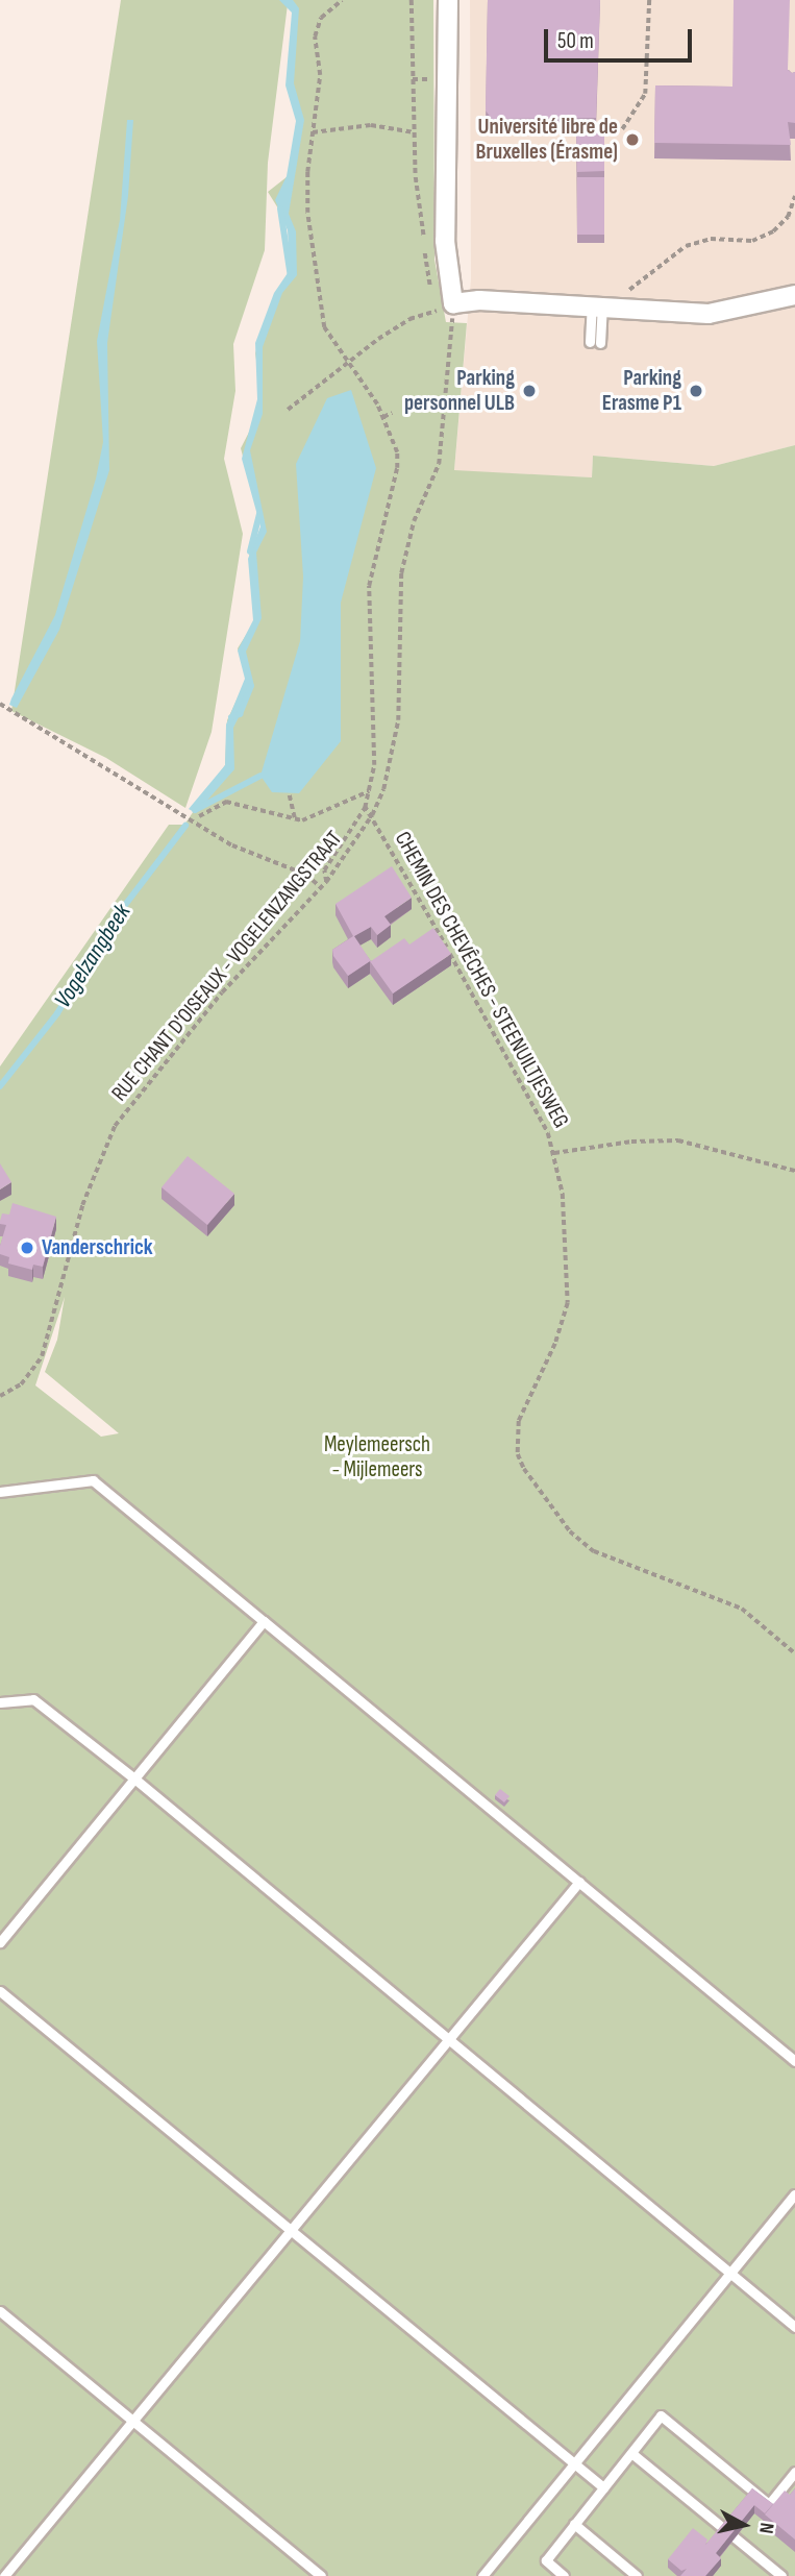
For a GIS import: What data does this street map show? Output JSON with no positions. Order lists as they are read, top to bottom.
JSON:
{
  "streets": {
    "path": ["RUE CHANT D'OISEAUX - VOGELENZANGSTRAAT", "CHEMIN DES CHEVÊCHES - STEENUILTJESWEG"]
  },
  "crossings": [
    ["RUE CHANT D'OISEAUX - VOGELENZANGSTRAAT", "CHEMIN DES CHEVÊCHES - STEENUILTJESWEG"]
  ],
  "water": ["Vogelzangbeek"],
  "parks": ["Meylemeersch - Mijlemeers"],
  "places": [
    "Université libre de Bruxelles (Érasme)",
    "Parking personnel ULB",
    "Parking Erasme P1",
    "Vanderschrick"
  ],
  "scale_bar": "50 m",
  "north": "right"
}
